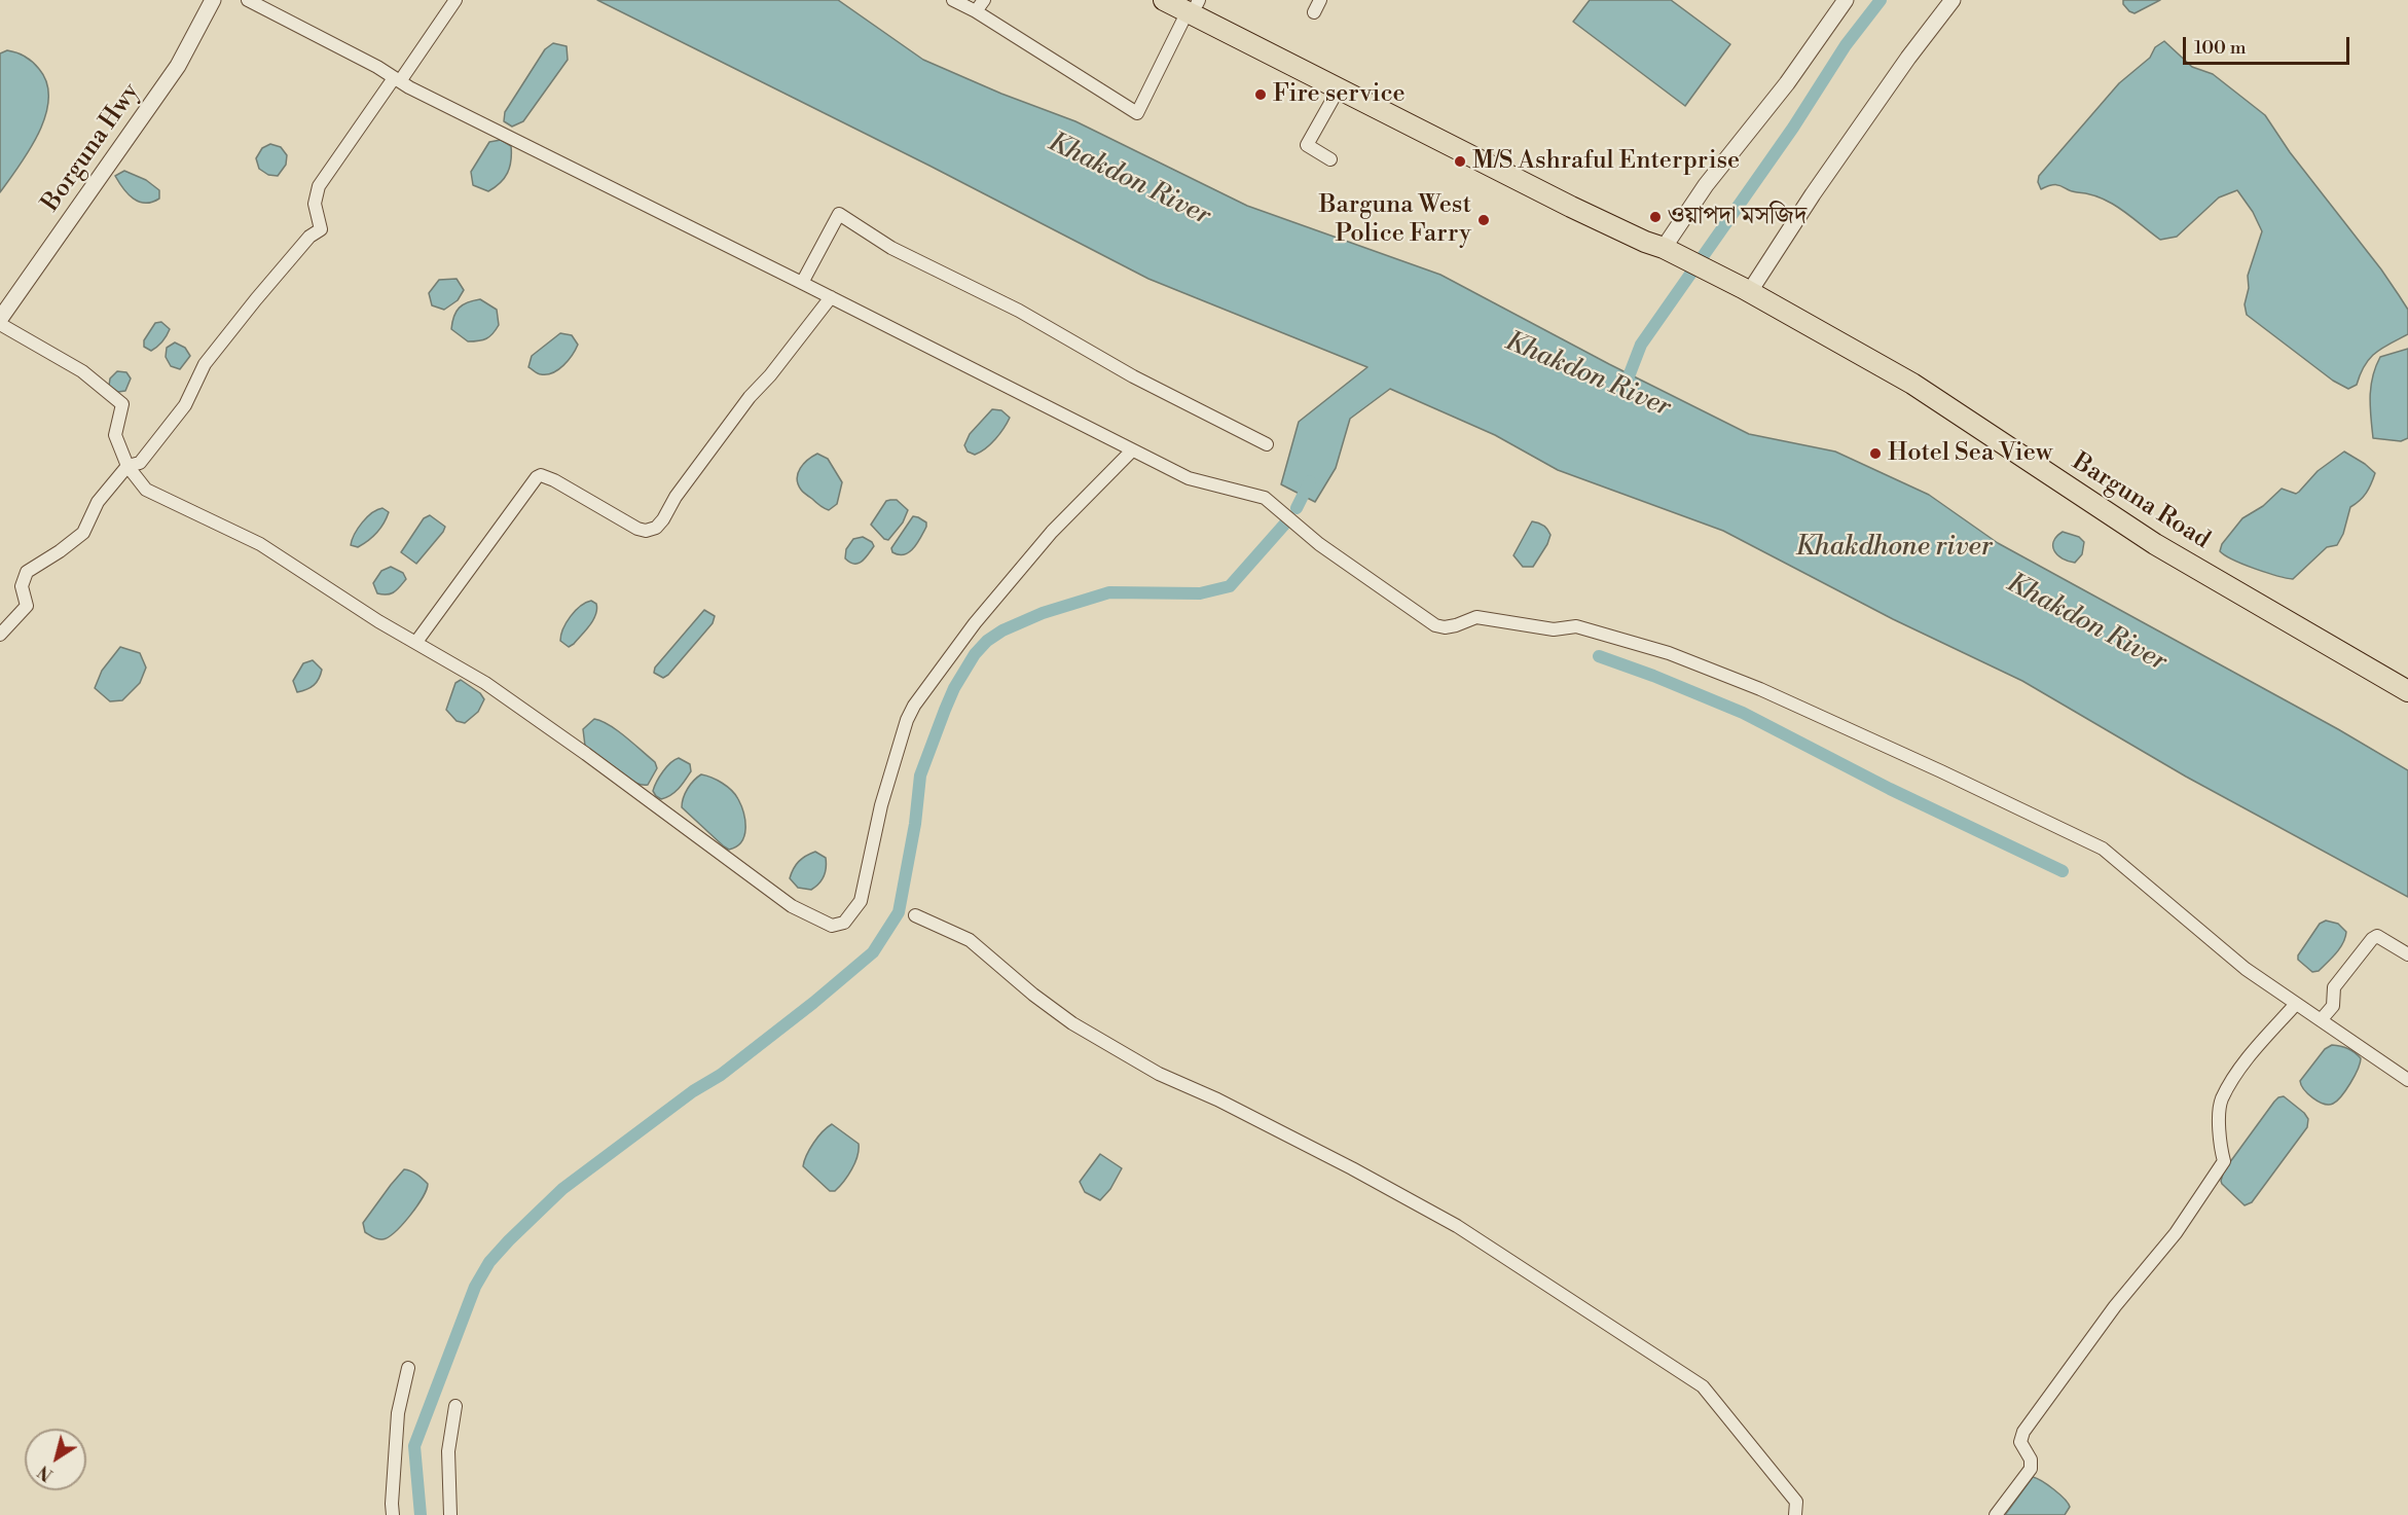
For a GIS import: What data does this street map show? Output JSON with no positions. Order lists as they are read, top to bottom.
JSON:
{
  "streets": {
    "main road": ["Barguna Road"],
    "street": ["Borguna Hwy"]
  },
  "water": ["Khakdon River", "Khakdhone river"],
  "places": [
    "Fire service",
    "M/S Ashraful Enterprise",
    "ওয়াপদা মসজিদ",
    "Barguna West Police Farry",
    "Hotel Sea View"
  ],
  "scale_bar": "100 m",
  "north": "bottom left"
}
